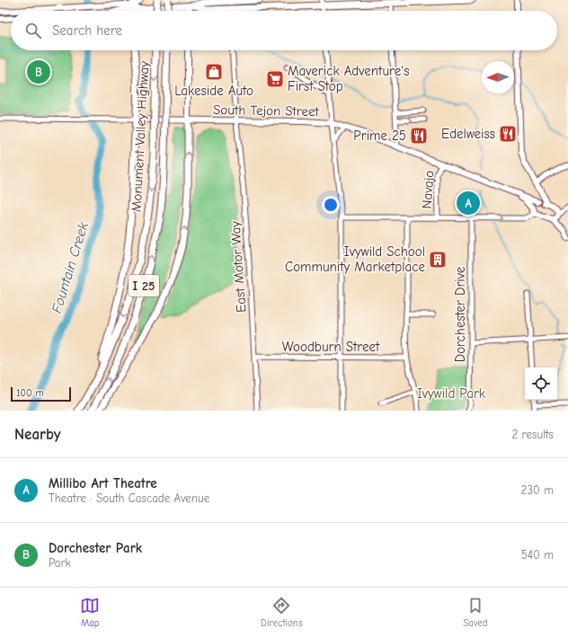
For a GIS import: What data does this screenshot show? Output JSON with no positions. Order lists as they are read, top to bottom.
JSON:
{
  "streets": {
    "highway": ["Monument Valley Highway", "I 25"],
    "main road": ["South Tejon Street"],
    "street": [
      "Navajo",
      "East Motor Way",
      "Dorchester Drive",
      "Woodburn Street"
    ]
  },
  "crossings": [
    ["South Tejon Street", "Navajo"],
    ["South Tejon Street", "East Motor Way"],
    ["East Motor Way", "Woodburn Street"]
  ],
  "water": ["Fountain Creek"],
  "parks": ["Ivywild Park"],
  "places": {
    "shop": ["Lakeside Auto"],
    "supermarket": ["Maverick Adventure's First Stop"],
    "restaurant": ["Edelweiss", "Prime 25"],
    "building": ["Ivywild School Community Marketplace"]
  },
  "scale_bar": "100 m",
  "north": "left",
  "page": {
    "search": "Search here",
    "pins": ["B", "A"],
    "scale": "100 m",
    "heading": ["Nearby", "2 results"],
    "list": [
      {
        "mark": "A",
        "name": "Millibo Art Theatre",
        "note": "Theatre · South Cascade Avenue",
        "value": "230 m"
      },
      {
        "mark": "B",
        "name": "Dorchester Park",
        "note": "Park",
        "value": "540 m"
      }
    ],
    "nav": ["Map", "Directions", "Saved"]
  }
}
